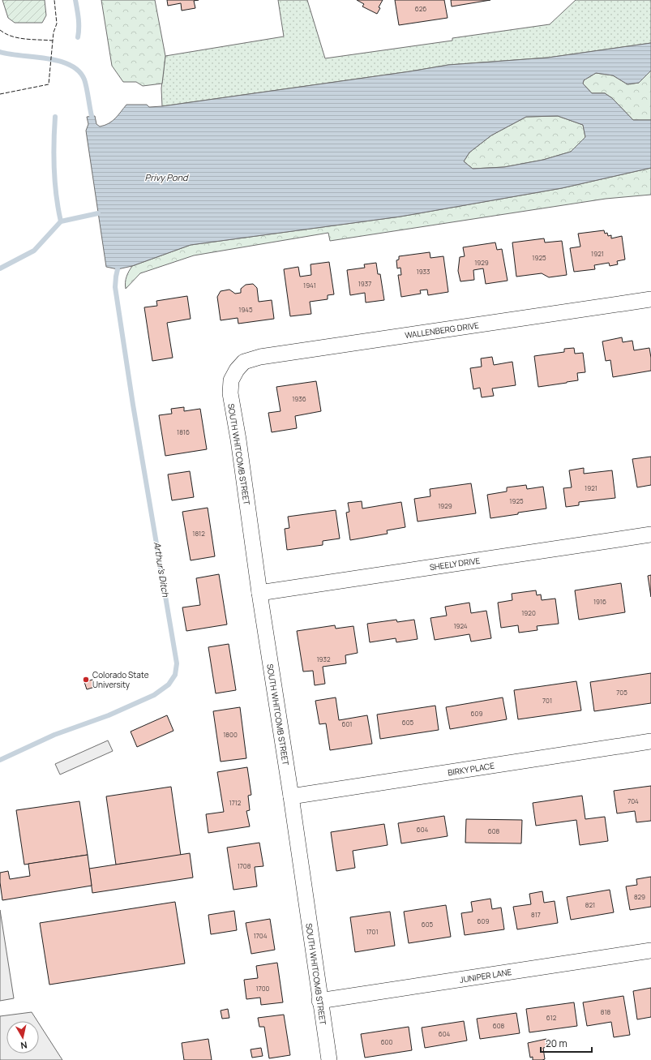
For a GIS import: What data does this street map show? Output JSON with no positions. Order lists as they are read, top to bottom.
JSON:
{
  "streets": {
    "street": [
      "WALLENBERG DRIVE",
      "SOUTH WHITCOMB STREET",
      "SHEELY DRIVE",
      "BIRKY PLACE",
      "JUNIPER LANE"
    ]
  },
  "crossings": [
    ["WALLENBERG DRIVE", "SOUTH WHITCOMB STREET"],
    ["SOUTH WHITCOMB STREET", "SHEELY DRIVE"],
    ["SOUTH WHITCOMB STREET", "BIRKY PLACE"],
    ["SOUTH WHITCOMB STREET", "JUNIPER LANE"]
  ],
  "water": ["Privy Pond", "Arthur's Ditch"],
  "places": ["Colorado State University"],
  "house_numbers": [
    "626",
    "1921",
    "1925",
    "1929",
    "1933",
    "1937",
    "1941",
    "1945",
    "1936",
    "1816",
    "1921",
    "1925",
    "1929",
    "1812",
    "1916",
    "1920",
    "1924",
    "1932",
    "705",
    "701",
    "609",
    "605",
    "601",
    "1800",
    "704",
    "1712",
    "604",
    "608",
    "1708",
    "829",
    "821",
    "817",
    "609",
    "605",
    "1701",
    "1704",
    "1700",
    "818",
    "612",
    "608",
    "604",
    "600"
  ],
  "scale_bar": "20 m",
  "north": "bottom"
}
